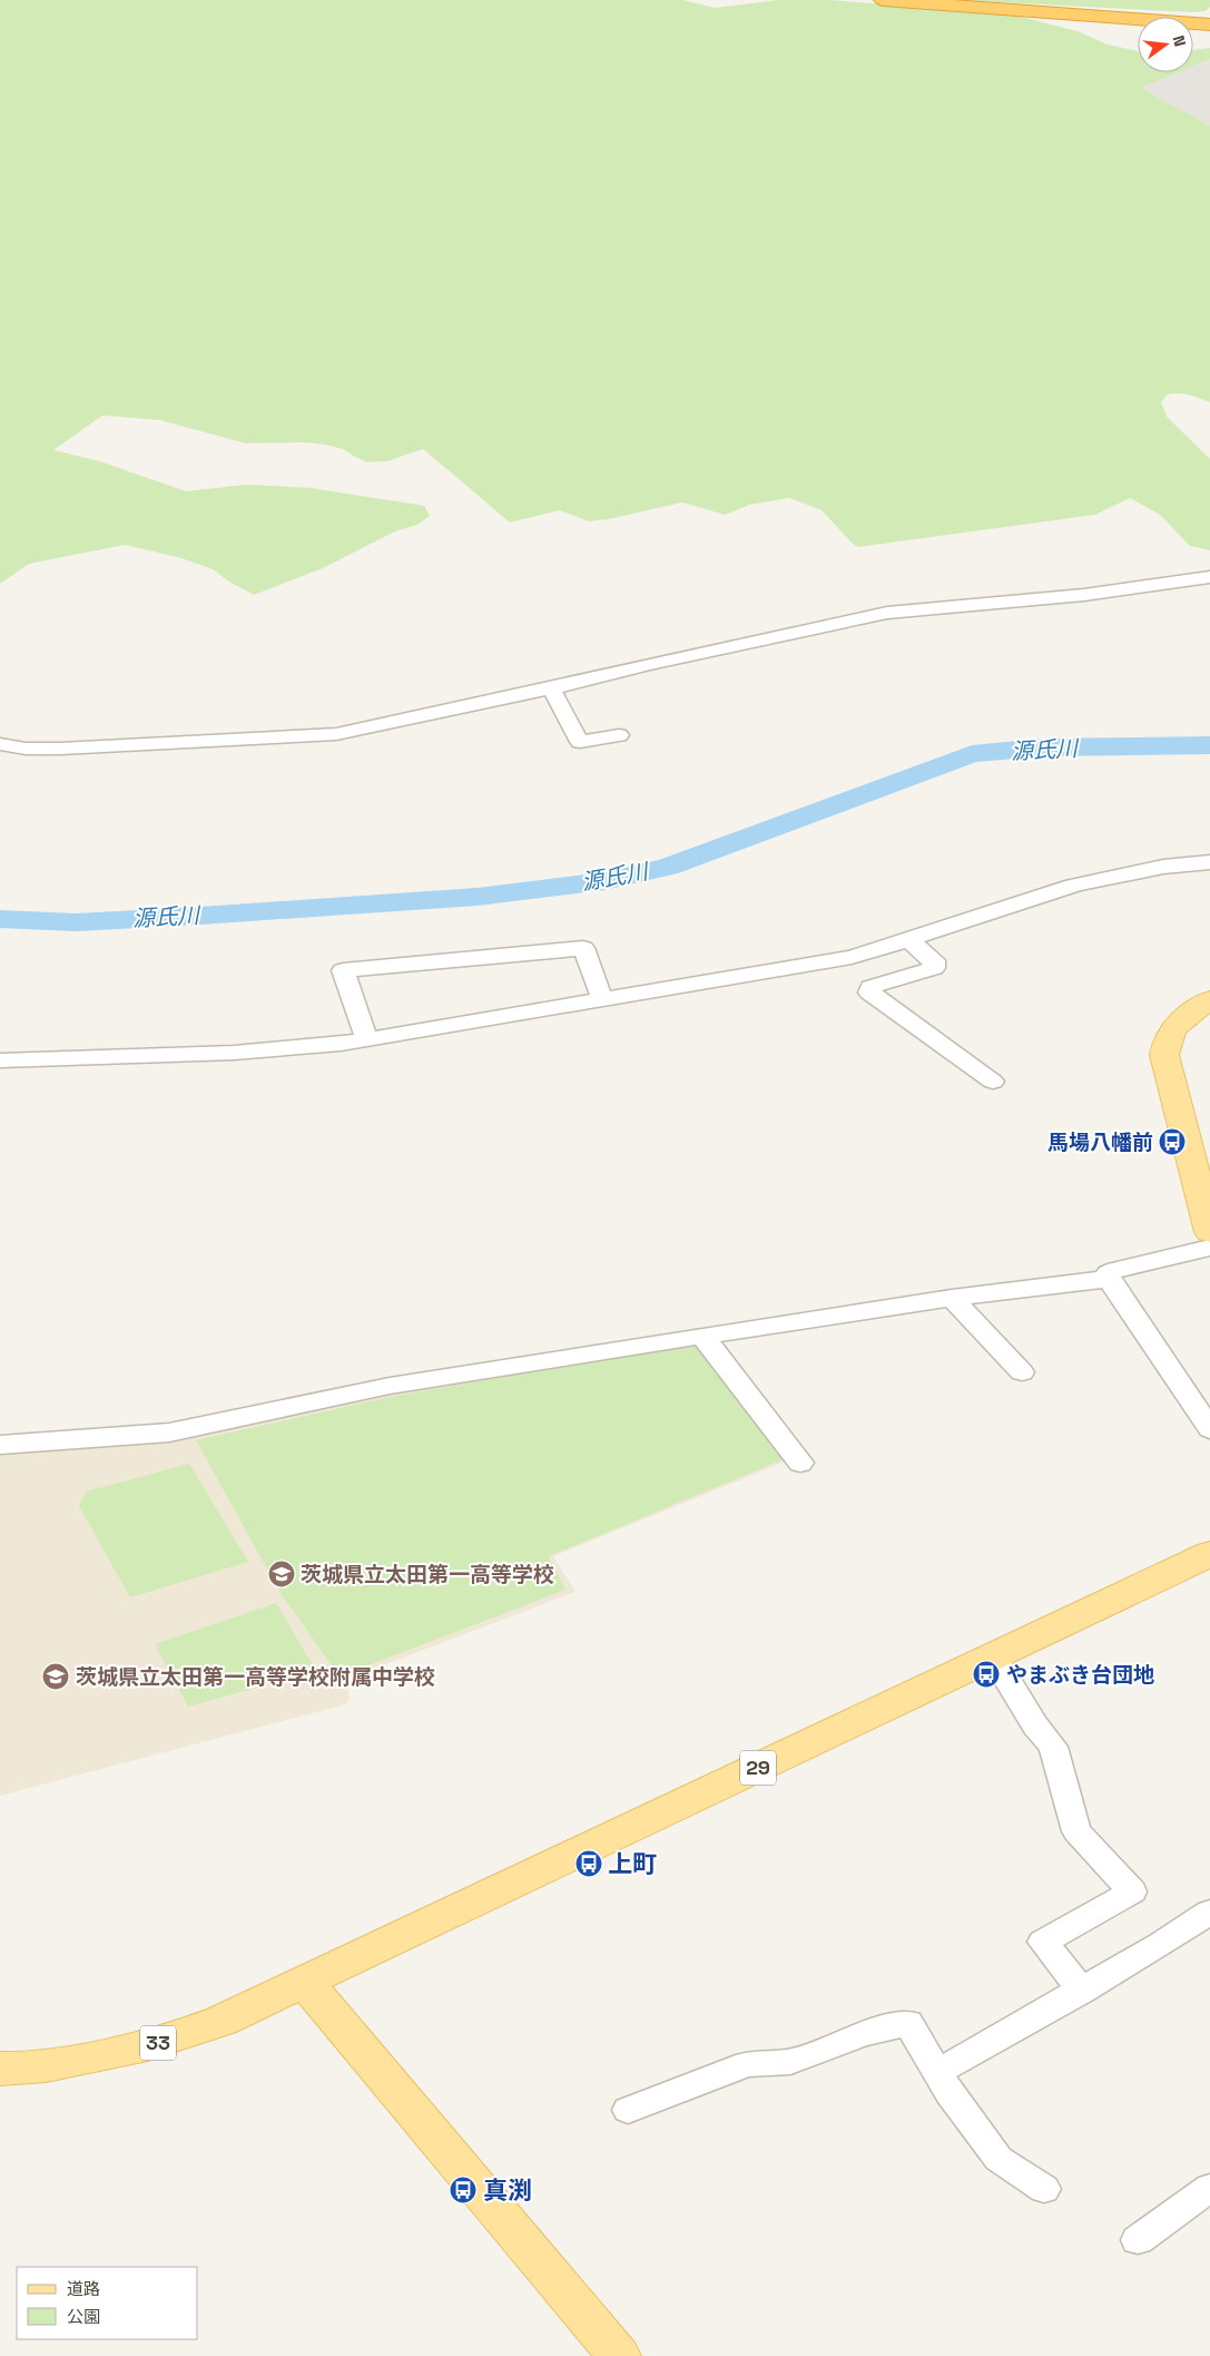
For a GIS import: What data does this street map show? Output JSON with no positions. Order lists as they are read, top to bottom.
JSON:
{
  "streets": {
    "main road": ["29", "33"]
  },
  "crossings": [
    ["29", "33"]
  ],
  "water": ["源氏川"],
  "places": {
    "bus stop": [
      "馬場八幡前",
      "やまぶき台団地",
      "上町",
      "真渕"
    ],
    "school or university": ["茨城県立太田第一高等学校", "茨城県立太田第一高等学校附属中学校"]
  },
  "legend": ["道路", "公園"],
  "north": "right"
}
